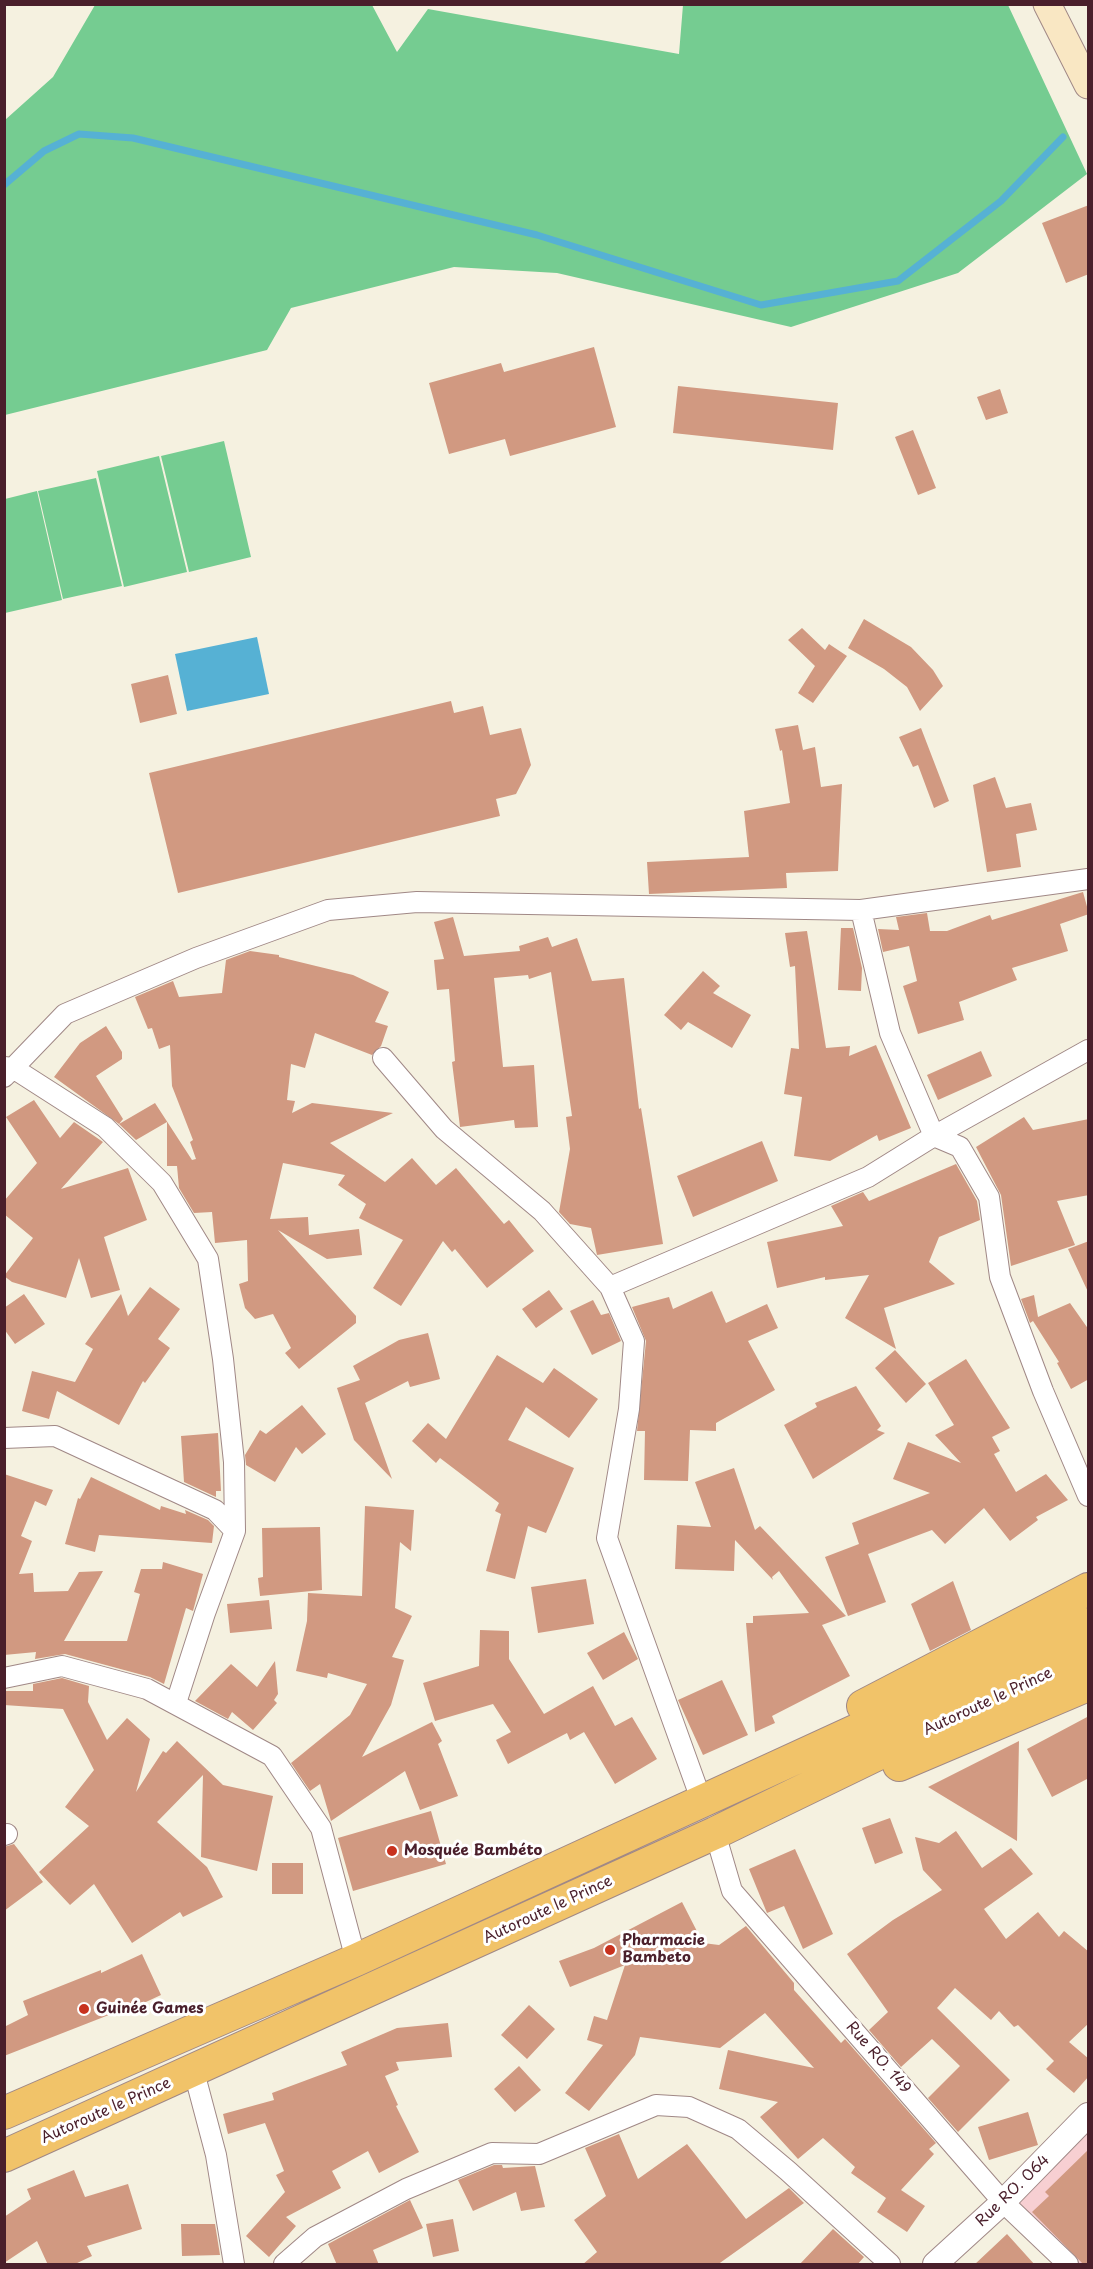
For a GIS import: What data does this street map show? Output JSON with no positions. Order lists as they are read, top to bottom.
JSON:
{
  "streets": {
    "main road": ["Autoroute le Prince"],
    "street": ["Rue RO. 149", "Rue RO. 064"]
  },
  "crossings": [
    ["Autoroute le Prince", "Rue RO. 149"],
    ["Rue RO. 149", "Rue RO. 064"]
  ],
  "places": ["Mosquée Bambéto", "Pharmacie Bambeto", "Guinée Games"]
}
